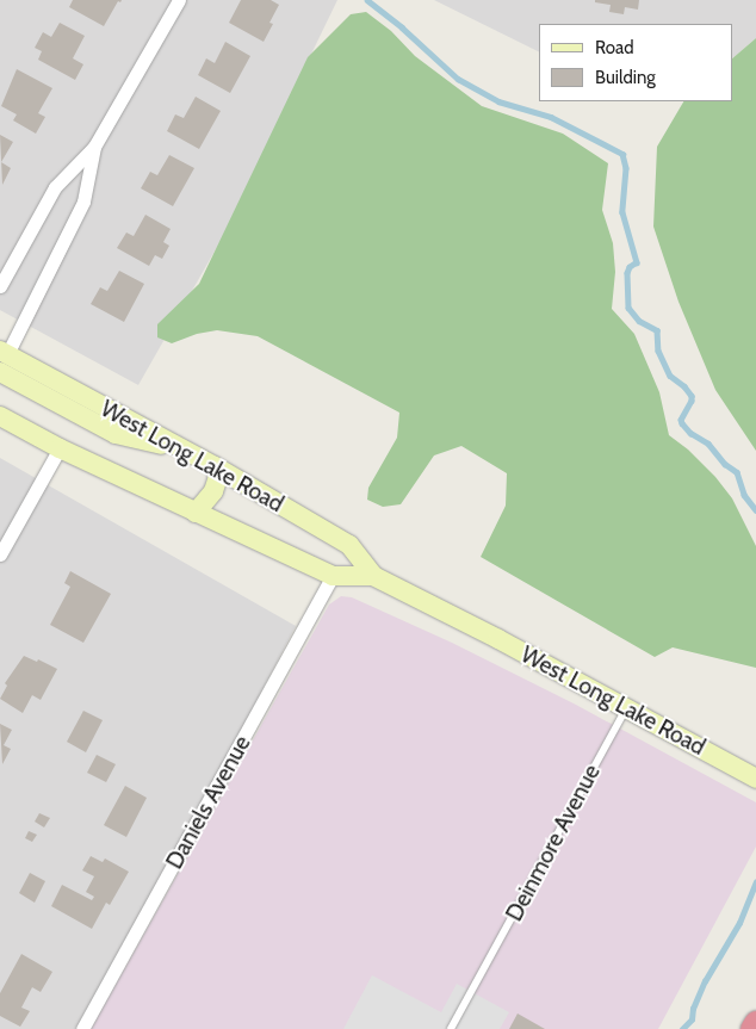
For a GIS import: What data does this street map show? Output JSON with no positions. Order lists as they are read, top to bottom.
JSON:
{
  "streets": {
    "main road": ["West Long Lake Road"],
    "street": ["Daniels Avenue"],
    "lane": ["Deinmore Avenue"]
  },
  "crossings": [
    ["West Long Lake Road", "Daniels Avenue"],
    ["West Long Lake Road", "Deinmore Avenue"]
  ],
  "legend": ["Road", "Building"]
}
